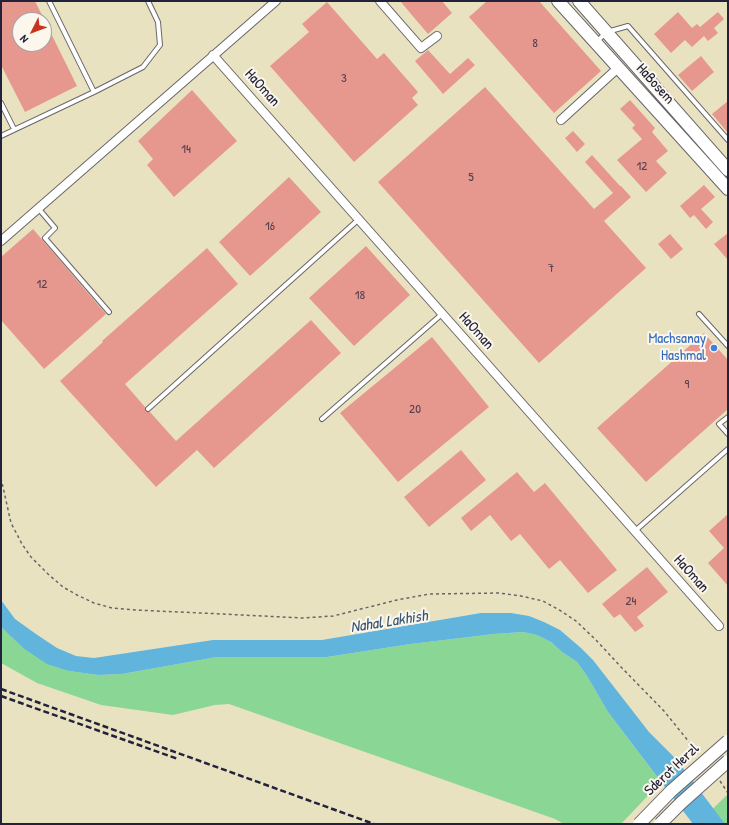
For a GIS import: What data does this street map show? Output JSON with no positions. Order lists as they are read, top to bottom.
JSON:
{
  "streets": {
    "street": ["HaBosem", "HaOman", "Sderot Herzl"]
  },
  "water": ["Nahal Lakhish"],
  "places": ["Machsanay Hashmal"],
  "house_numbers": [
    "8",
    "3",
    "14",
    "12",
    "5",
    "16",
    "7",
    "12",
    "18",
    "9",
    "20",
    "24"
  ],
  "north": "bottom left"
}
